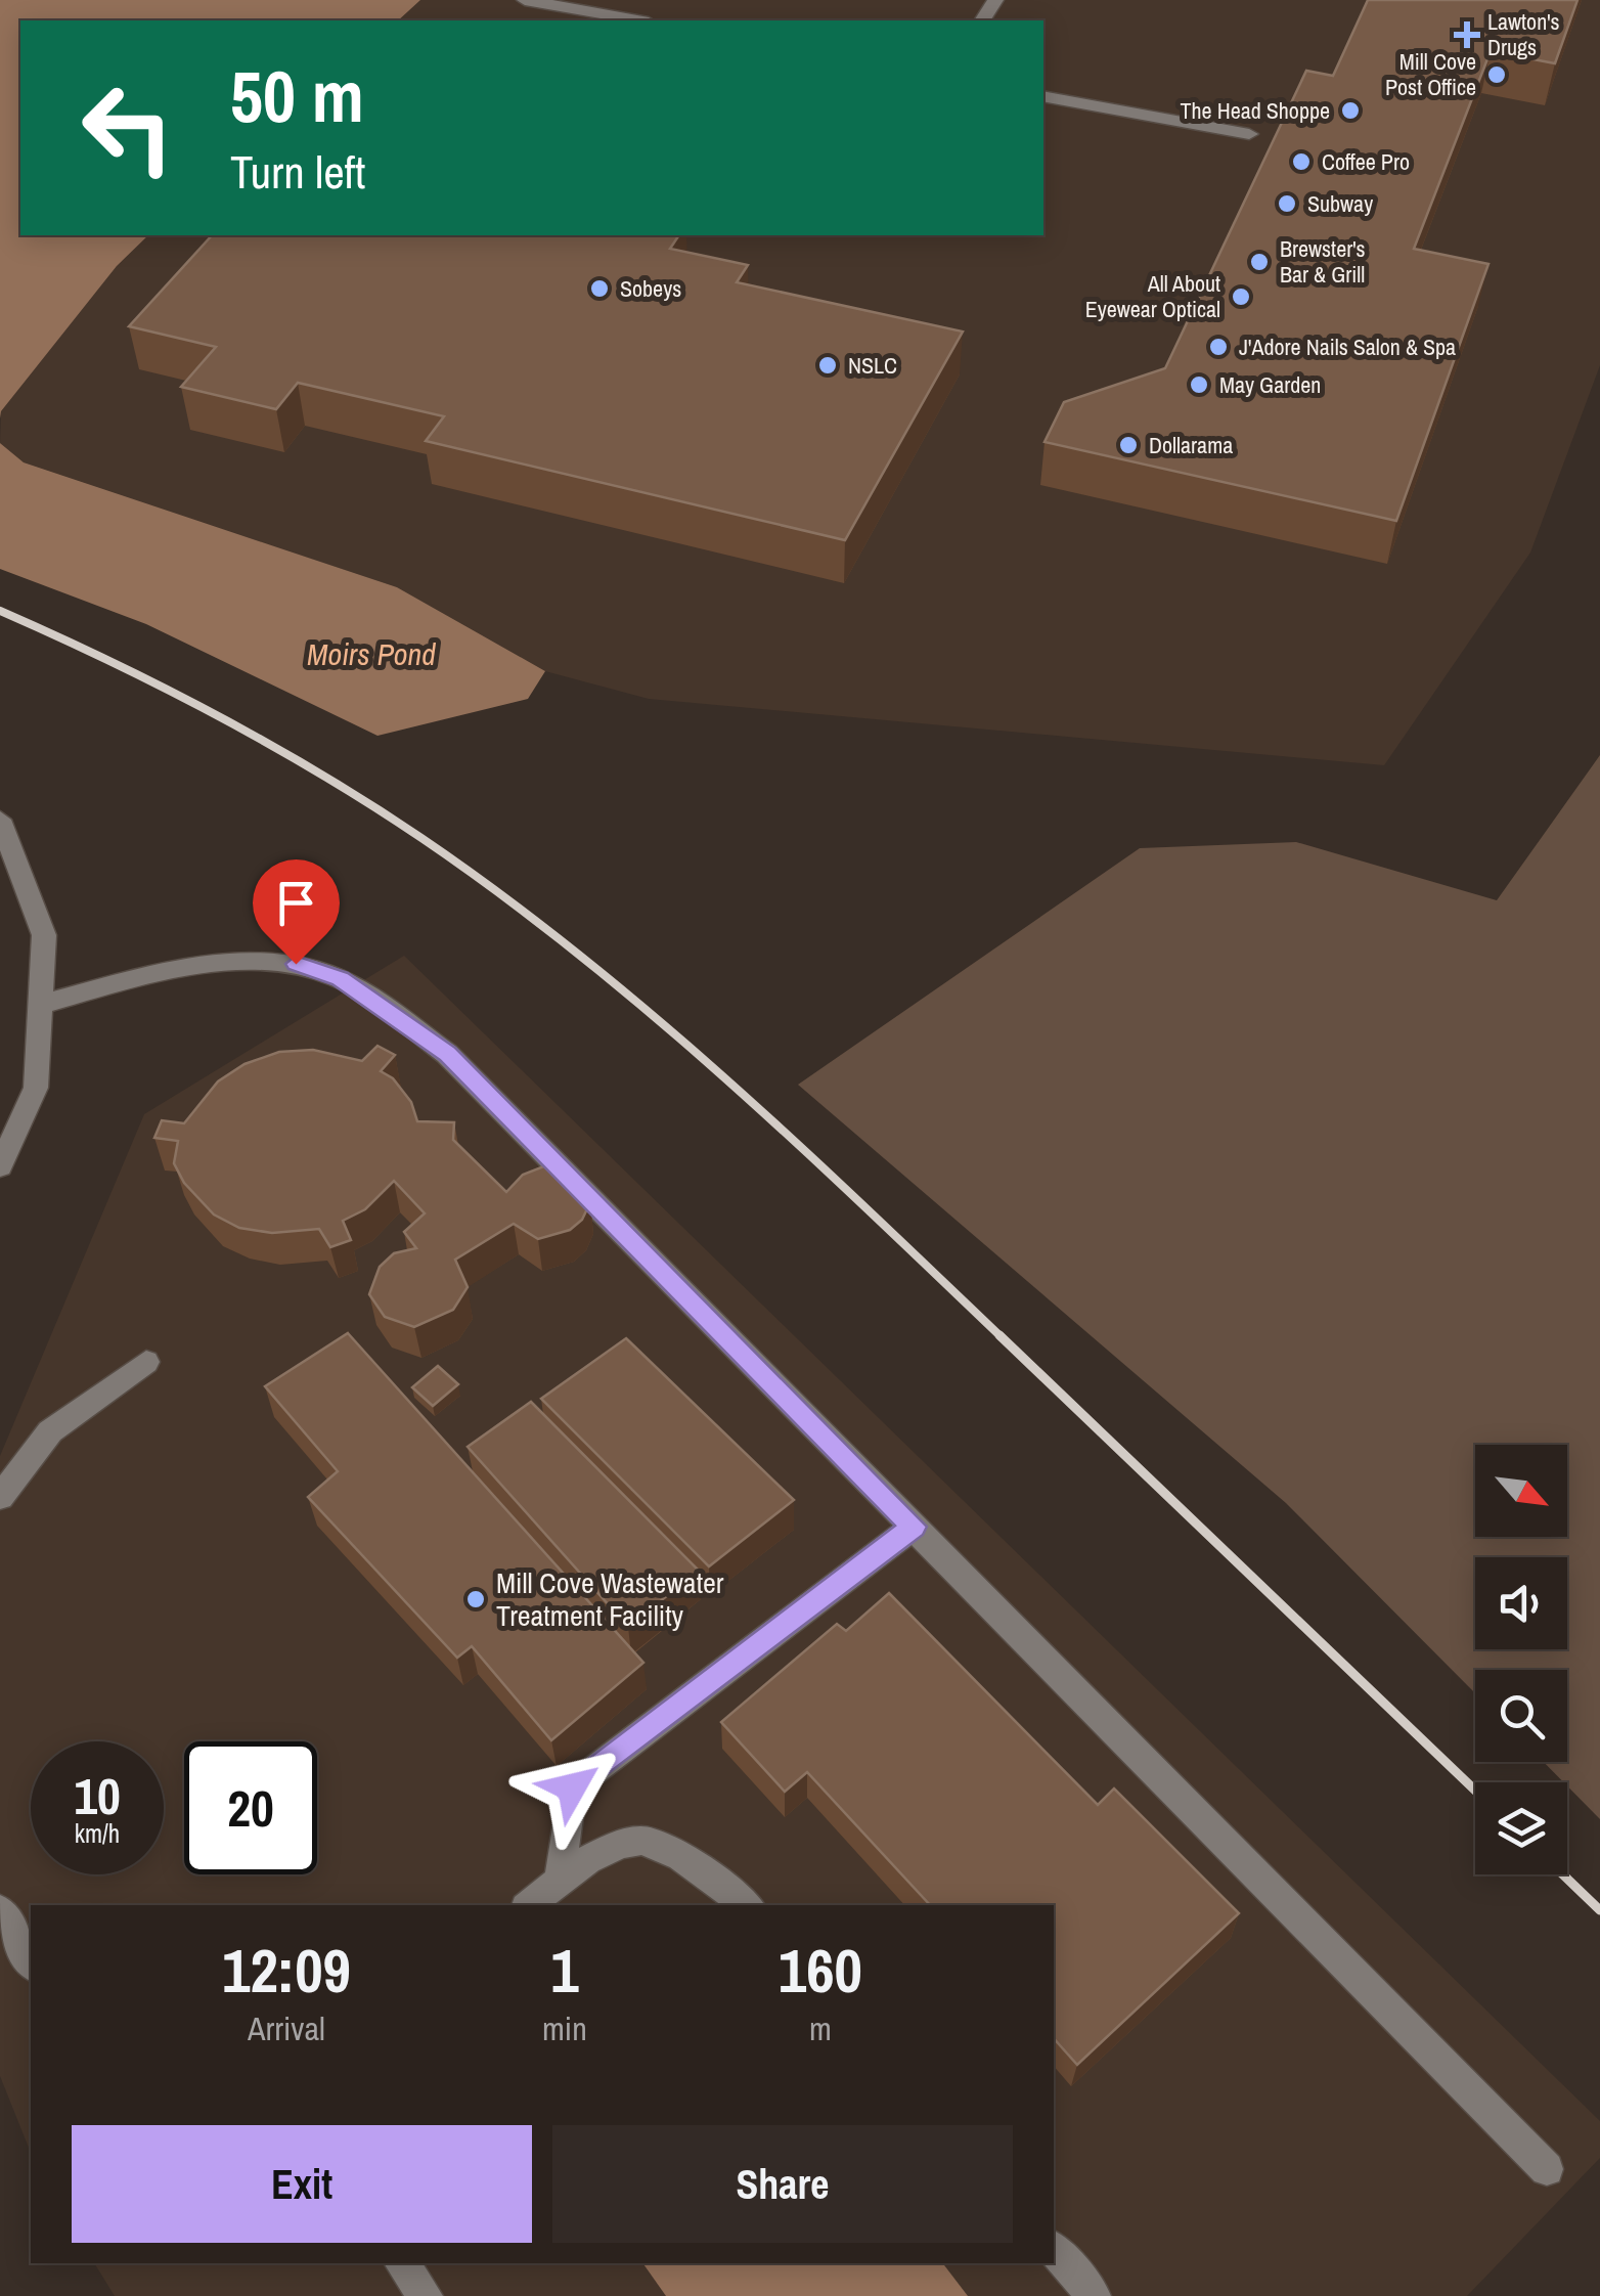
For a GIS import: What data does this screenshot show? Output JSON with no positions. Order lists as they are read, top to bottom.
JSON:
{
  "water": ["Moirs Pond"],
  "places": {
    "health": ["Lawton's Drugs"],
    "other": [
      "Mill Cove Post Office",
      "The Head Shoppe",
      "Coffee Pro",
      "Subway",
      "Brewster's Bar & Grill",
      "Sobeys",
      "All About Eyewear Optical",
      "J'Adore Nails Salon & Spa",
      "NSLC",
      "May Garden",
      "Dollarama",
      "Mill Cove Wastewater Treatment Facility"
    ]
  },
  "north": "bottom right",
  "page": {
    "turn": ["50 m", "Turn left"],
    "speed": "10 km/h",
    "limit": "20",
    "eta": [
      "12:09",
      "Arrival",
      "1",
      "min",
      "160",
      "m"
    ],
    "buttons": ["Exit", "Share"]
  }
}
